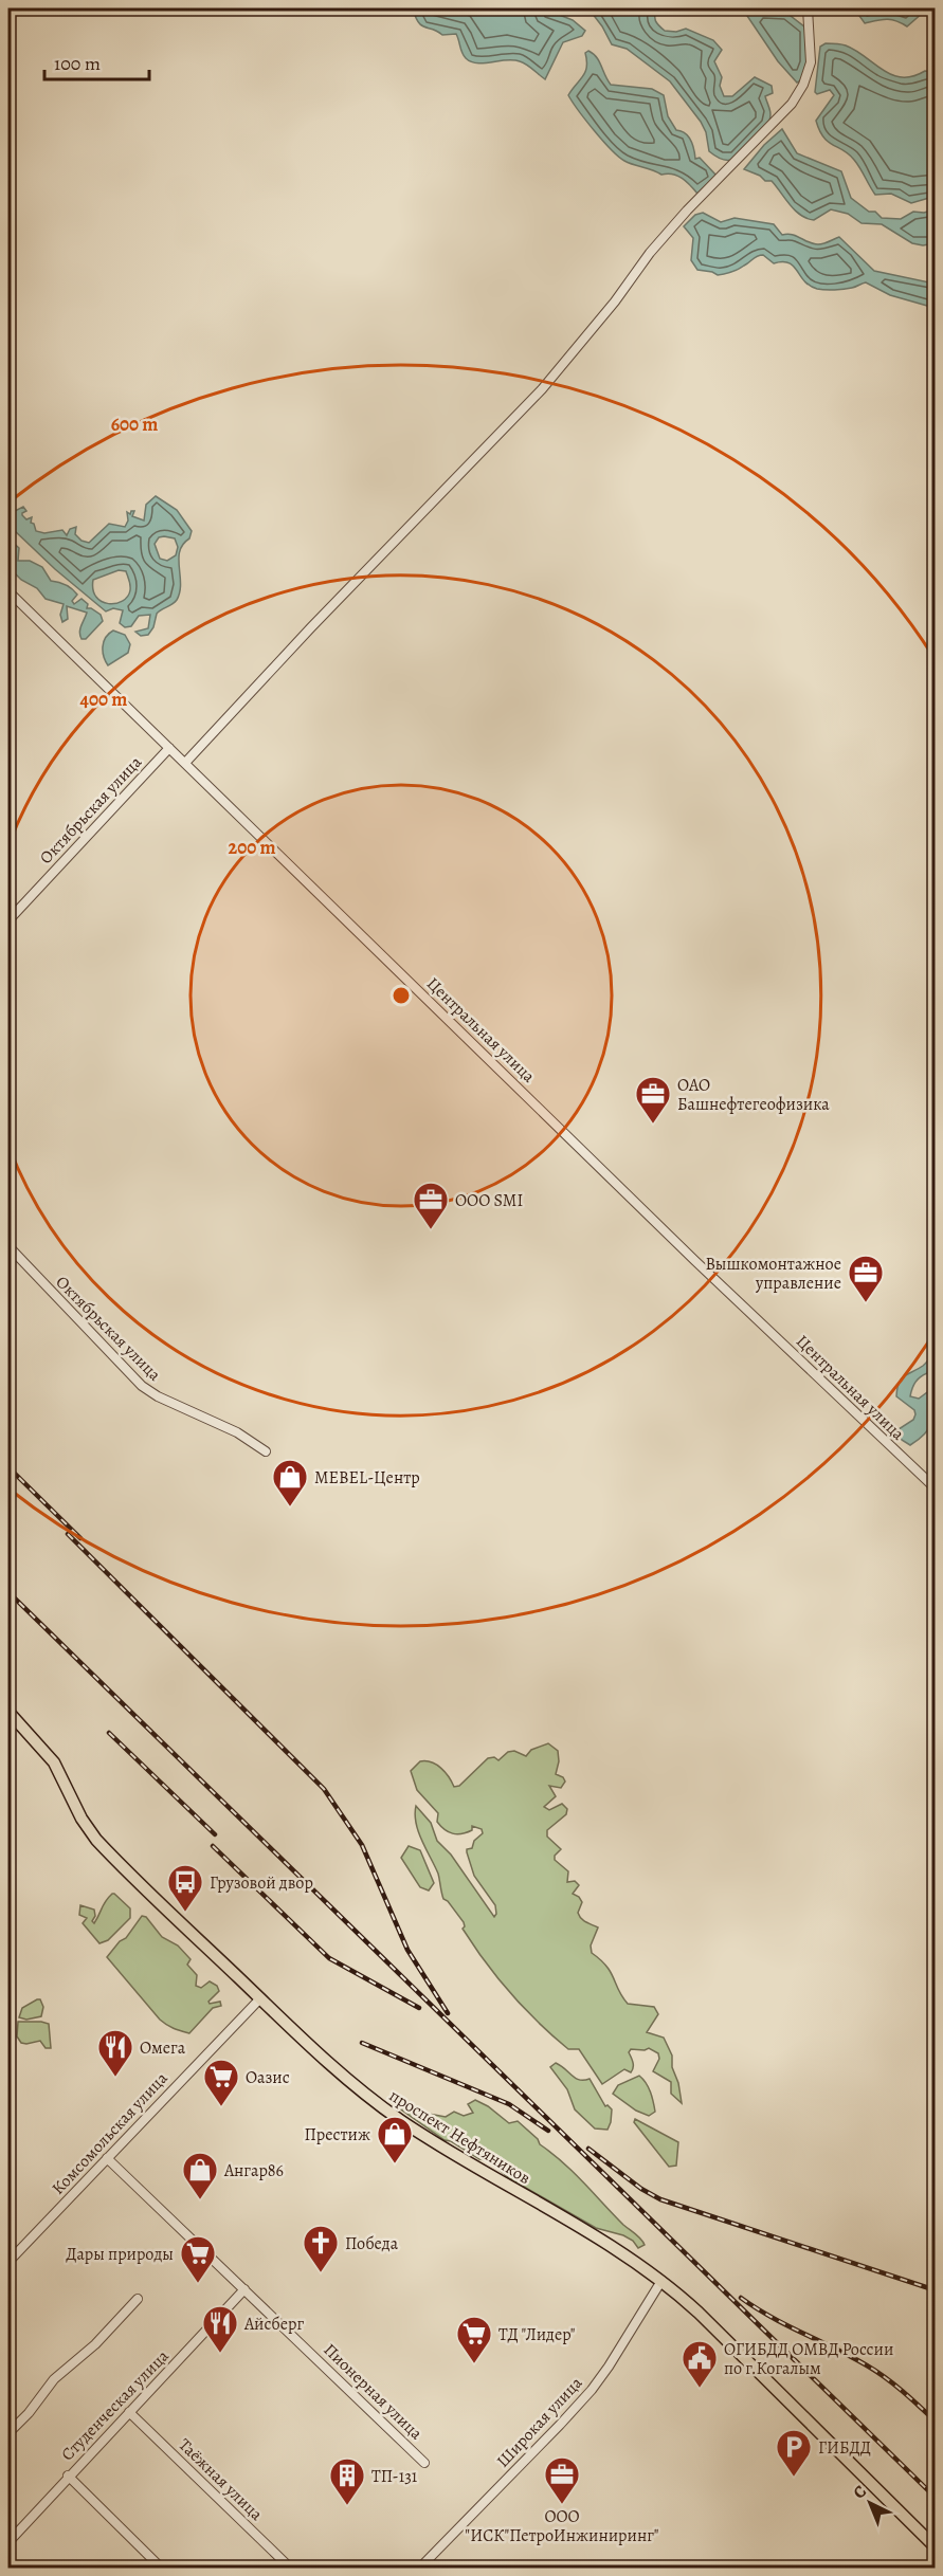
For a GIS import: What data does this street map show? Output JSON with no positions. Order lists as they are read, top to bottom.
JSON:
{
  "streets": {
    "main road": ["проспект Нефтяников"],
    "street": [
      "Октябрьская улица",
      "Центральная улица",
      "Комсомольская улица",
      "Пионерная улица",
      "Студенческая улица",
      "Широкая улица",
      "Таёжная улица"
    ]
  },
  "crossings": [
    ["Октябрьская улица", "Центральная улица"],
    ["Комсомольская улица", "проспект Нефтяников"],
    ["Комсомольская улица", "Пионерная улица"],
    ["проспект Нефтяников", "Широкая улица"],
    ["Пионерная улица", "Студенческая улица"],
    ["Студенческая улица", "Таёжная улица"]
  ],
  "places": {
    "office": [
      "ОАО Башнефтегеофизика",
      "OOO SMI",
      "Вышкомонтажное управление",
      "ООО \"ИСК\"ПетроИнжиниринг\""
    ],
    "shop": ["MEBEL-Центр", "Престиж", "Ангар86"],
    "bus stop": ["Грузовой двор"],
    "restaurant": ["Омега", "Айсберг"],
    "supermarket": ["Оазис", "Дары природы", "ТД \"Лидер\""],
    "church": ["Победа"],
    "public building": ["ОГИБДД ОМВД России по г.Когалым"],
    "parking": ["ГИБДД"],
    "building": ["ТП-131"]
  },
  "scale_bar": "100 m",
  "north": "top left",
  "rings": ["600 m", "400 m", "200 m"]
}
